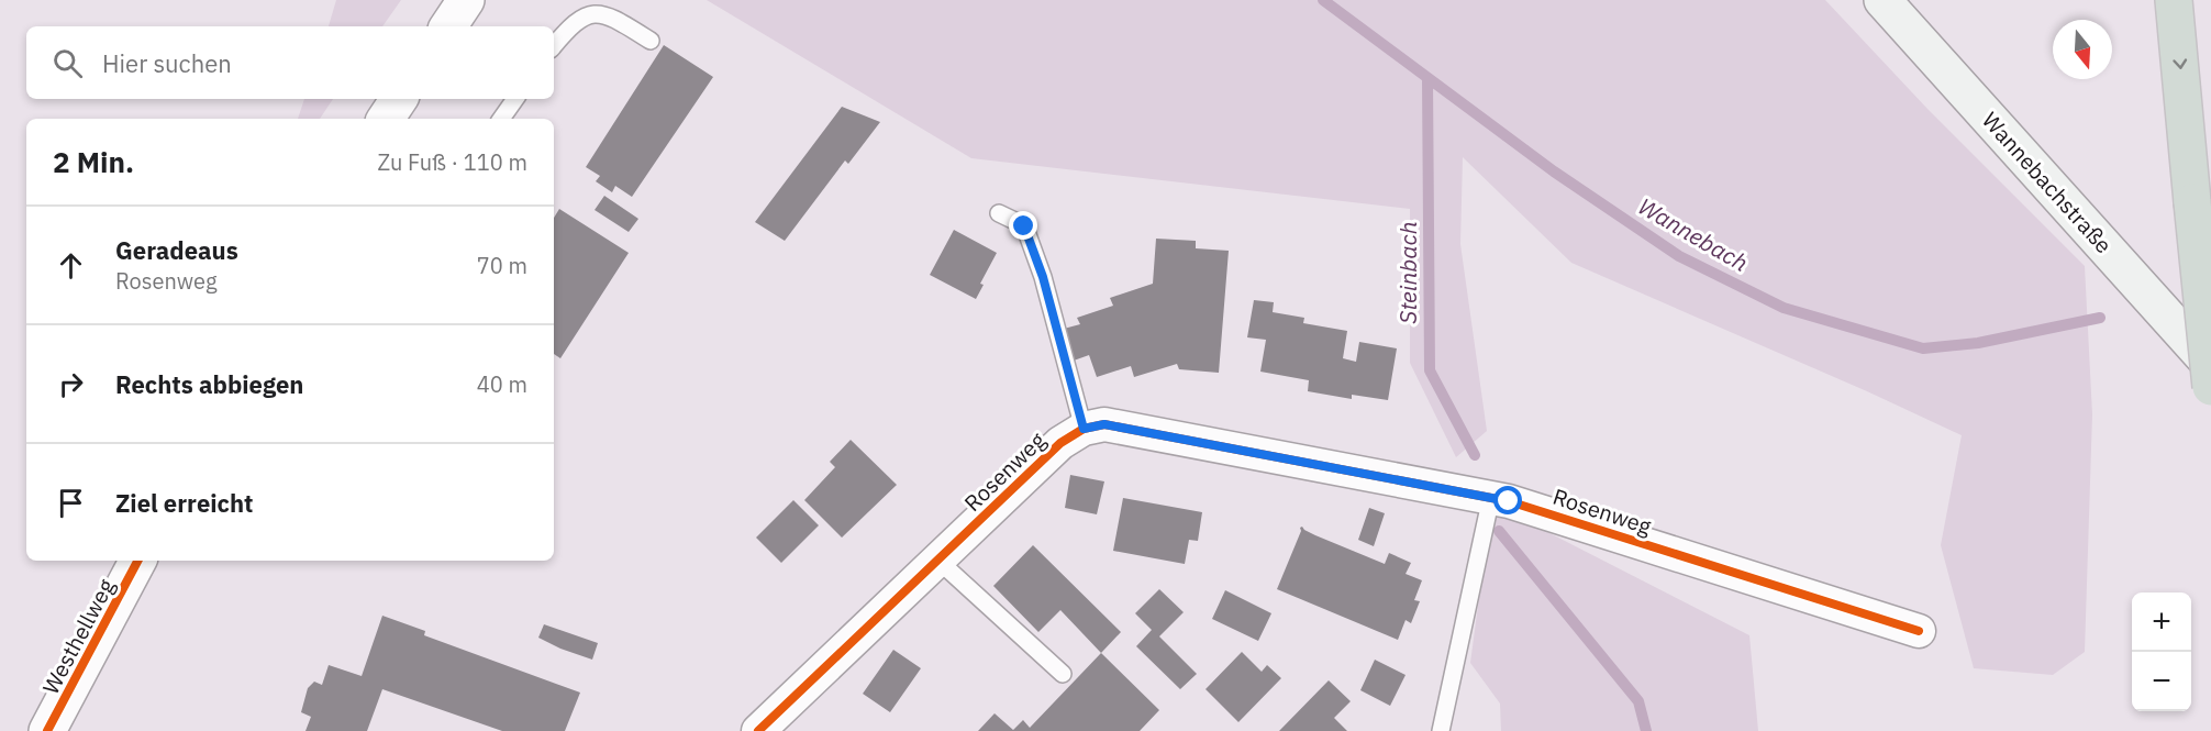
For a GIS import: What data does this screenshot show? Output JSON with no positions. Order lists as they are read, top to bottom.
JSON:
{
  "streets": {
    "main road": ["Wannebachstraße"],
    "street": ["Rosenweg", "Westhellweg"]
  },
  "water": ["Wannebach", "Steinbach"],
  "north": "bottom",
  "page": {
    "search": "Hier suchen",
    "heading": ["2 Min.", "Zu Fuß · 110 m"],
    "list": [
      ["Geradeaus", "Rosenweg", "70 m"],
      ["Rechts abbiegen", "40 m"],
      "Ziel erreicht"
    ],
    "map_buttons": ["+", "−"]
  }
}
